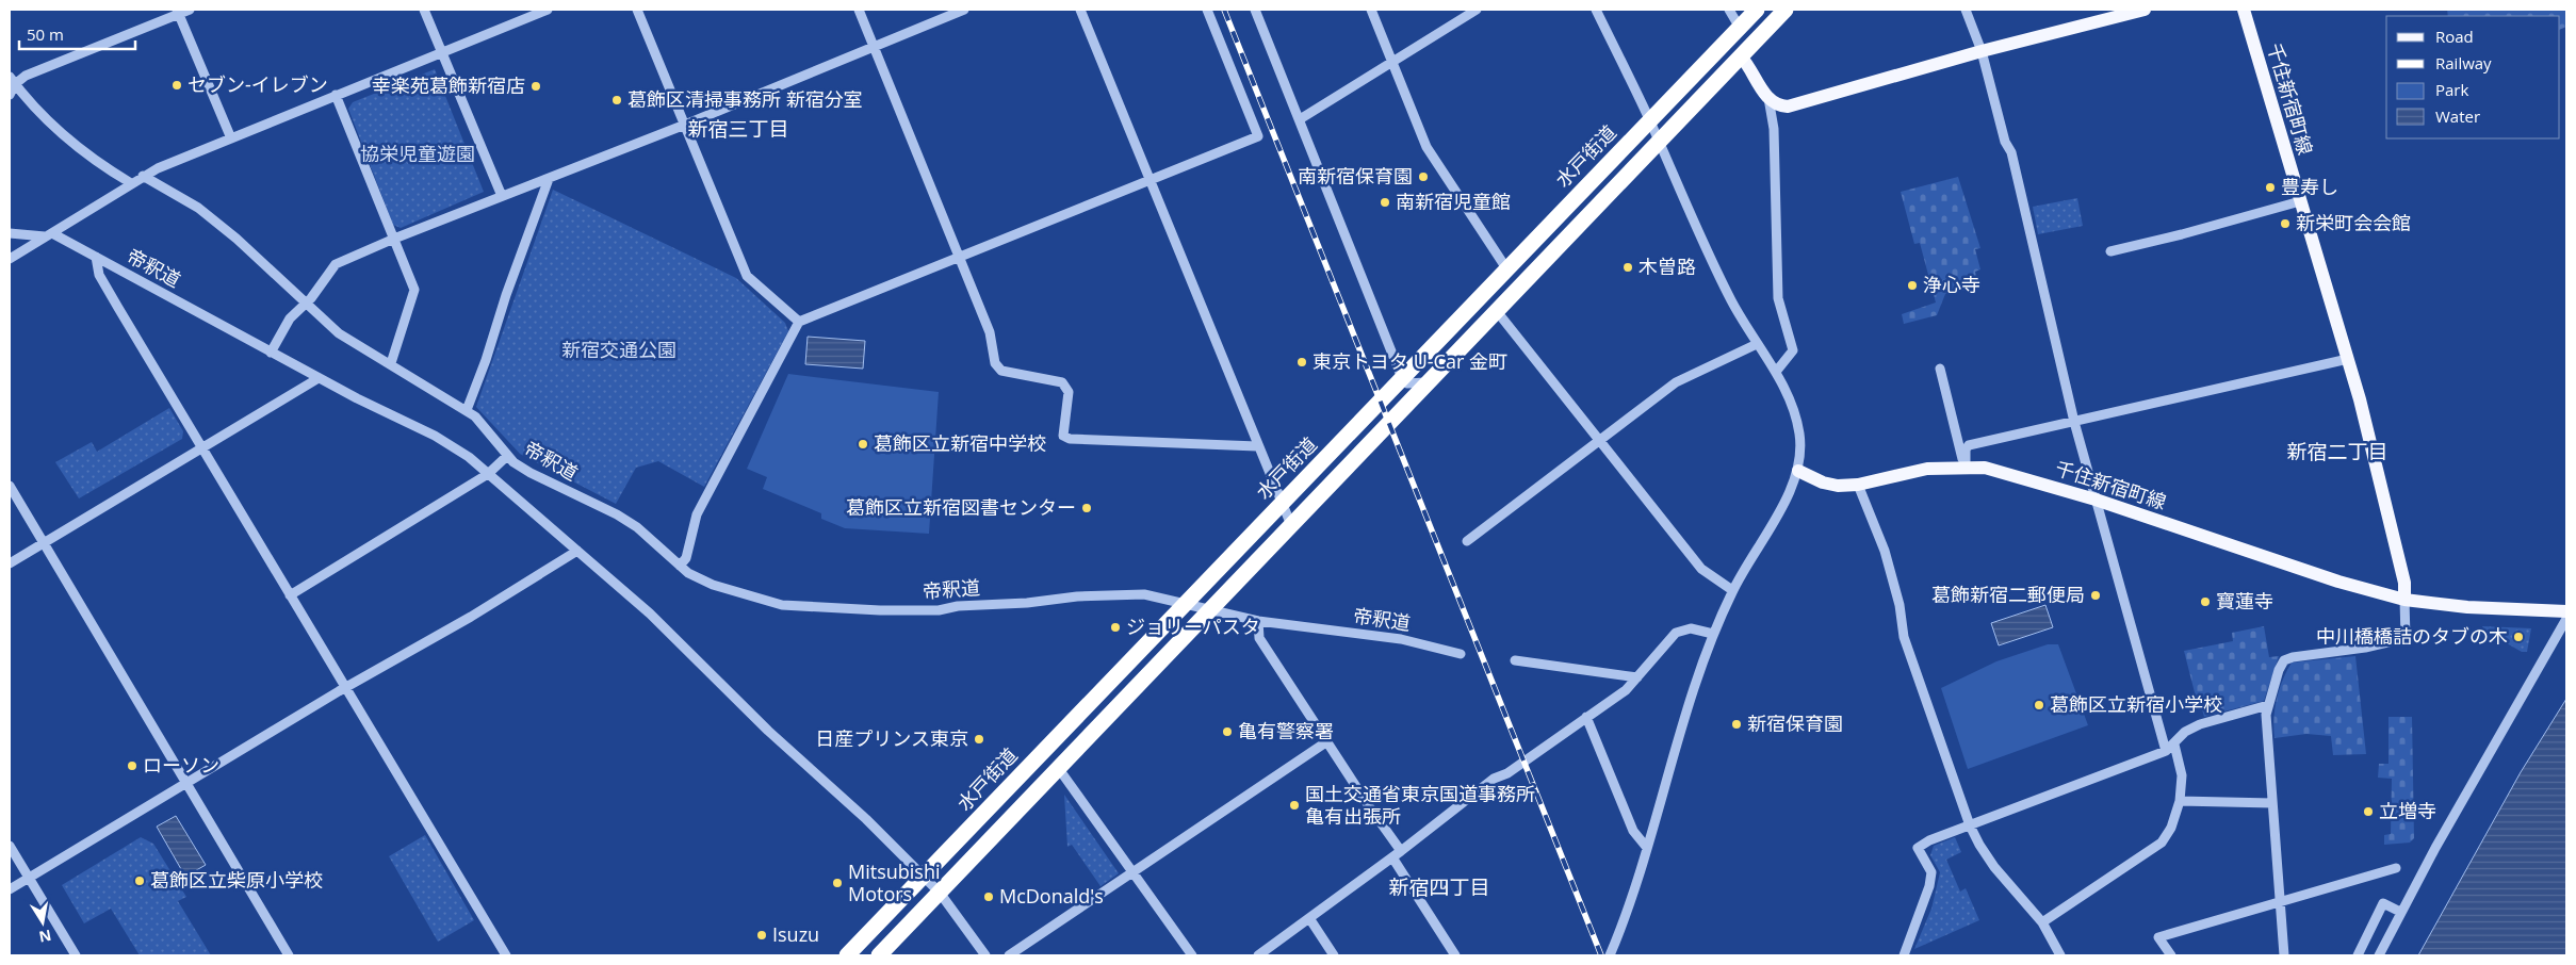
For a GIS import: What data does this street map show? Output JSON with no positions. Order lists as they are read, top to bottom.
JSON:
{
  "streets": {
    "highway": ["水戸街道"],
    "main road": ["千住新宿町線"],
    "street": ["帝釈道"]
  },
  "crossings": [
    ["水戸街道", "帝釈道"]
  ],
  "districts": ["新宿三丁目", "新宿二丁目", "新宿四丁目"],
  "parks": ["協栄児童遊園", "新宿交通公園"],
  "places": [
    "セブン-イレブン",
    "幸楽苑葛飾新宿店",
    "葛飾区清掃事務所 新宿分室",
    "南新宿保育園",
    "豊寿し",
    "南新宿児童館",
    "新栄町会会館",
    "木曽路",
    "浄心寺",
    "東京トヨタ U-Car 金町",
    "葛飾区立新宿中学校",
    "葛飾区立新宿図書センター",
    "葛飾新宿二郵便局",
    "寶蓮寺",
    "ジョリーパスタ",
    "中川橋橋詰のタブの木",
    "葛飾区立新宿小学校",
    "新宿保育園",
    "亀有警察署",
    "日産プリンス東京",
    "ローソン",
    "国土交通省東京国道事務所 亀有出張所",
    "立増寺",
    "葛飾区立柴原小学校",
    "Mitsubishi Motors",
    "McDonald's",
    "Isuzu"
  ],
  "legend": [
    "Road",
    "Railway",
    "Park",
    "Water"
  ],
  "scale_bar": "50 m",
  "north": "bottom"
}
